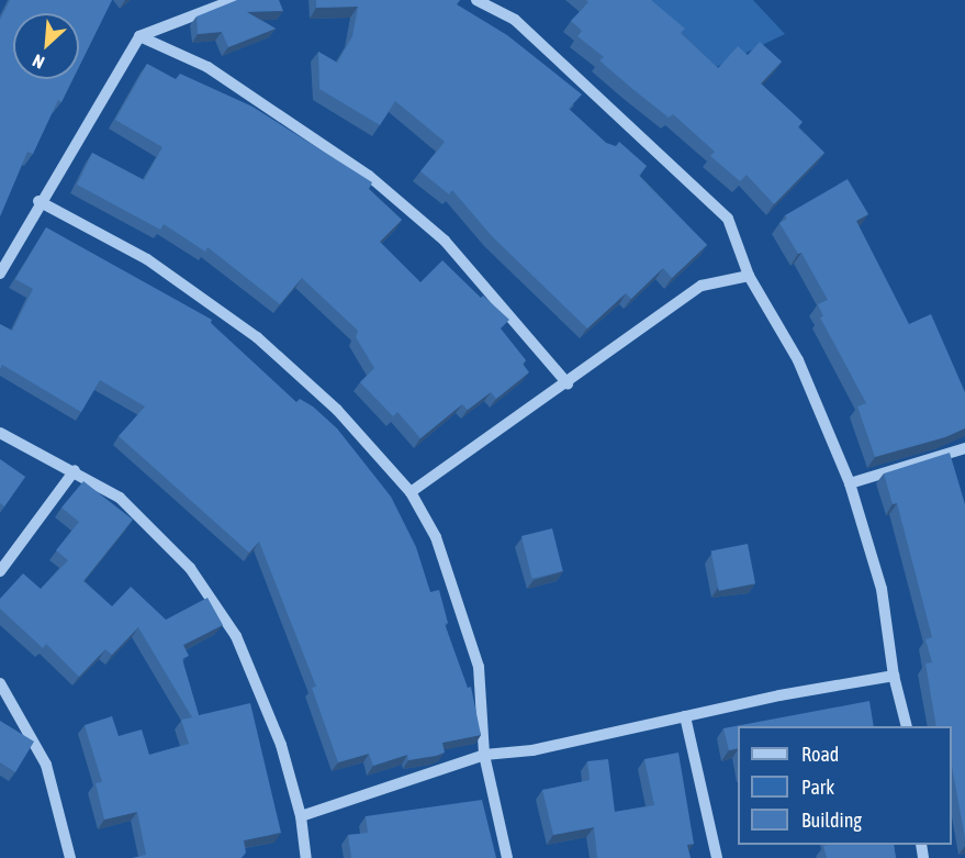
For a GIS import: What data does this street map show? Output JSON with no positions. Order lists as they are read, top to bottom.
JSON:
{
  "legend": ["Road", "Park", "Building"],
  "north": "bottom left"
}
